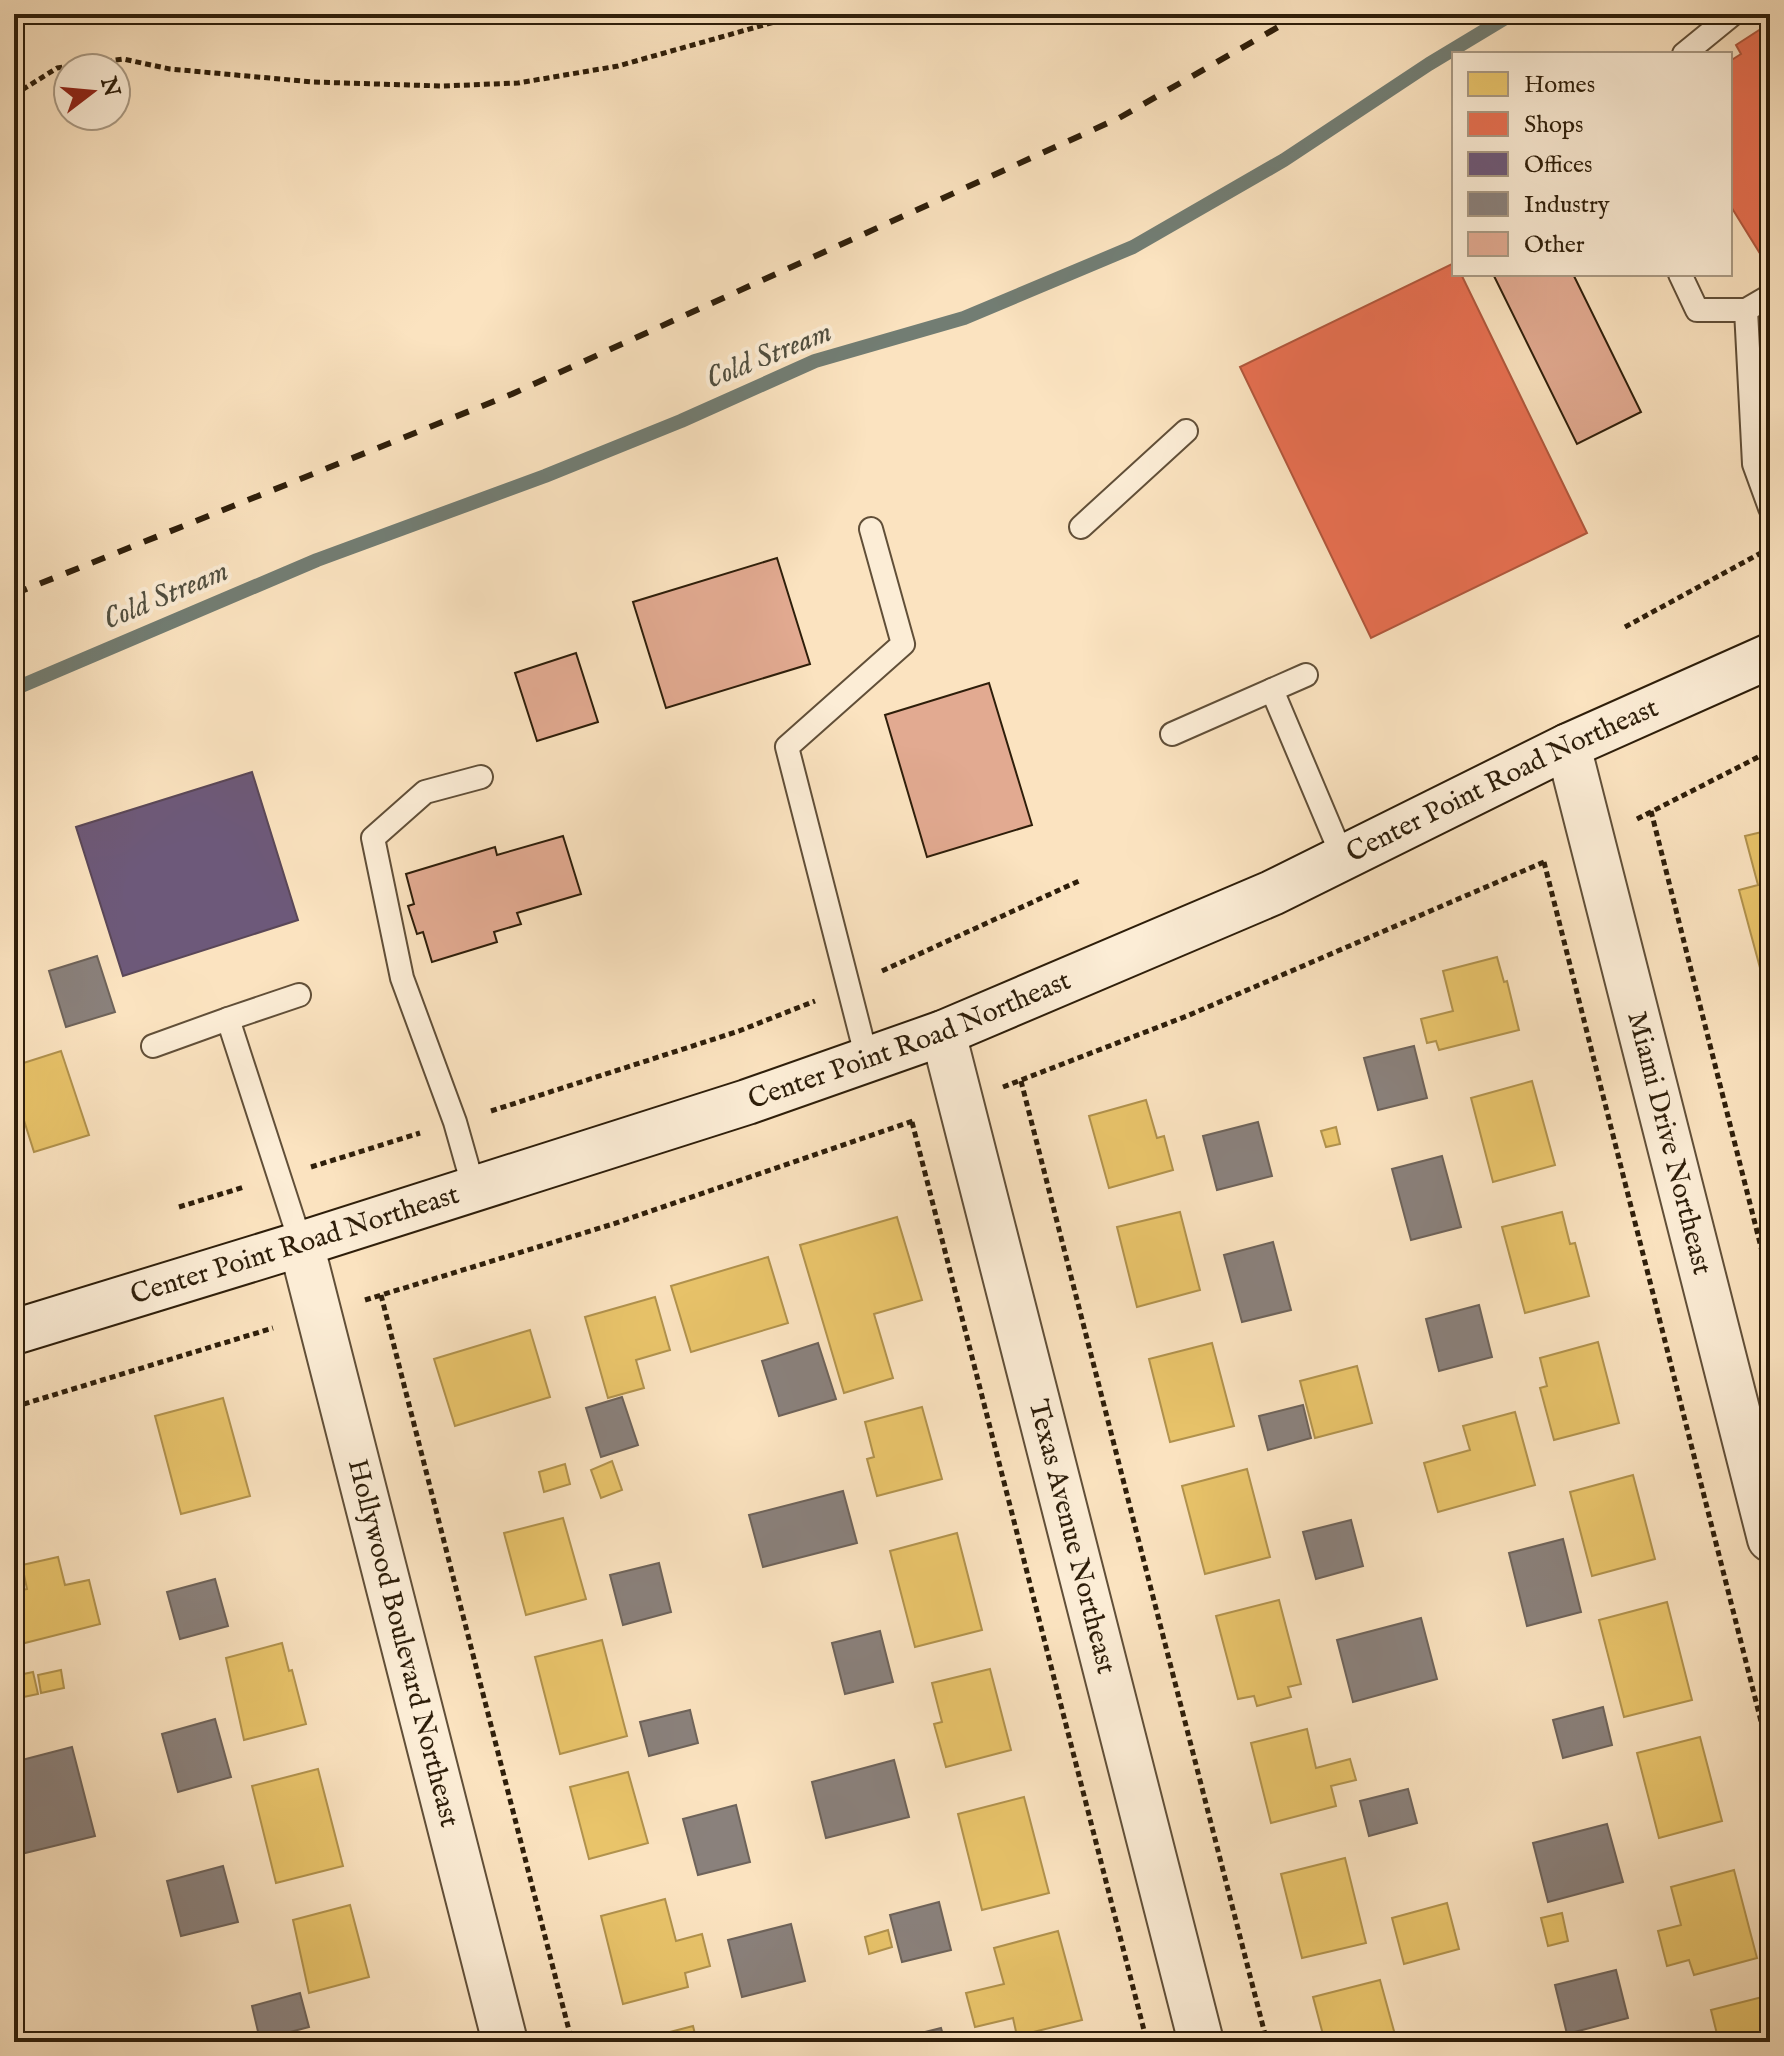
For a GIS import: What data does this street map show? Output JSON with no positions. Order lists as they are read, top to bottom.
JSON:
{
  "streets": {
    "street": [
      "Center Point Road Northeast",
      "Miami Drive Northeast",
      "Texas Avenue Northeast",
      "Hollywood Boulevard Northeast"
    ]
  },
  "crossings": [
    ["Center Point Road Northeast", "Miami Drive Northeast"],
    ["Center Point Road Northeast", "Texas Avenue Northeast"],
    ["Center Point Road Northeast", "Hollywood Boulevard Northeast"]
  ],
  "water": ["Cold Stream"],
  "legend": [
    "Homes",
    "Shops",
    "Offices",
    "Industry",
    "Other"
  ],
  "north": "right"
}
